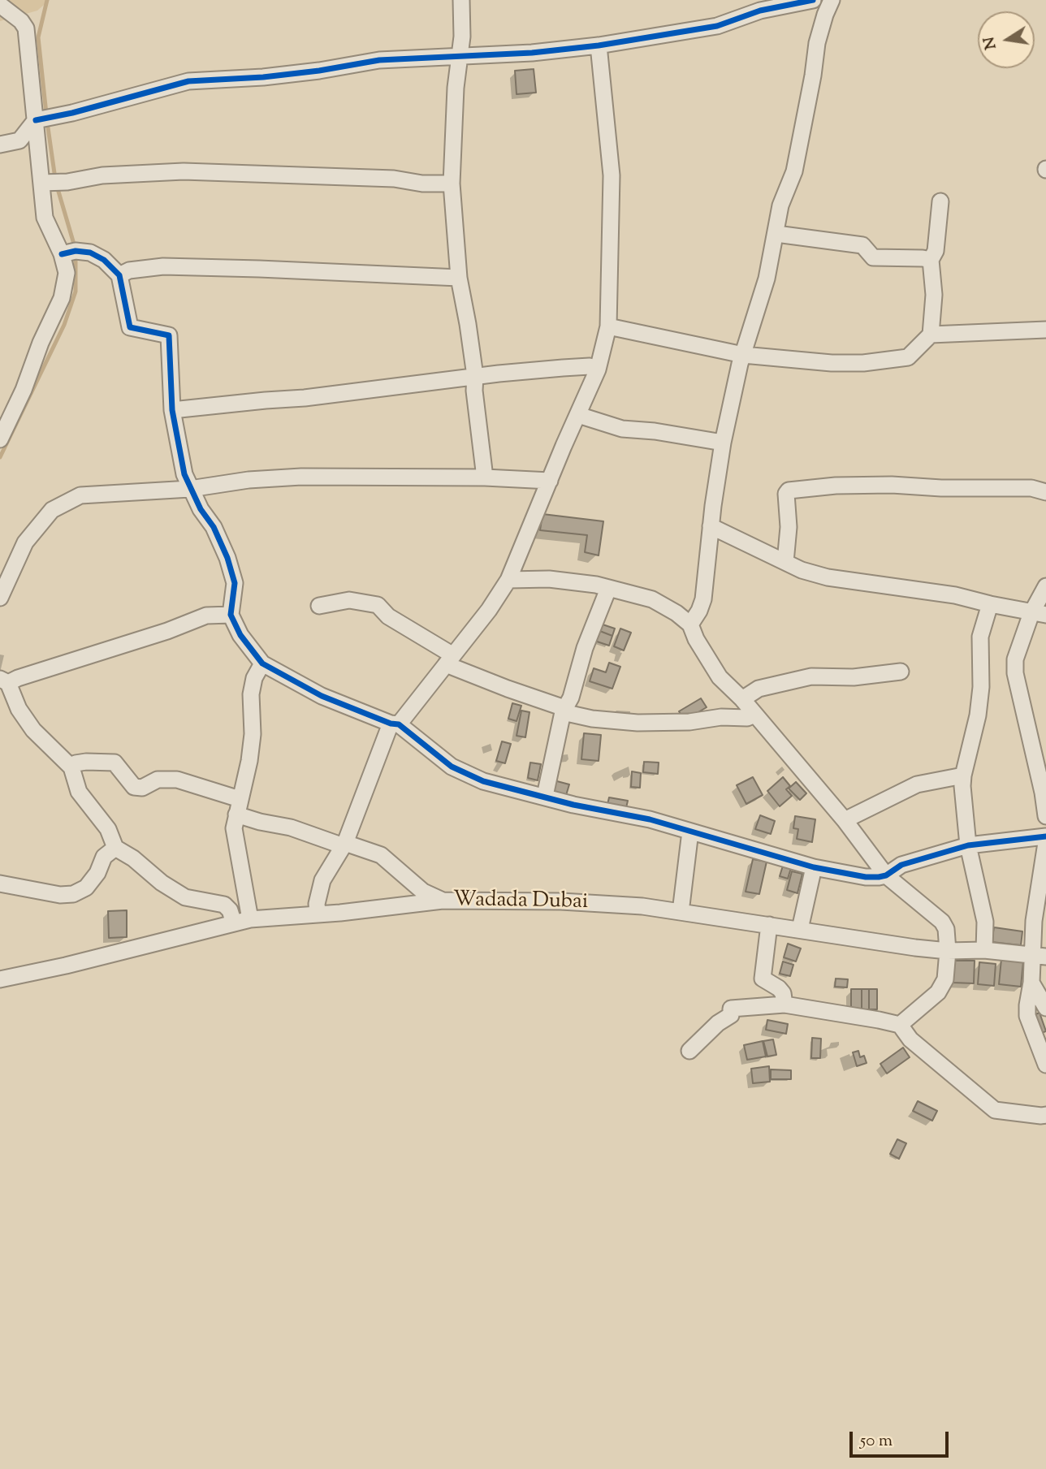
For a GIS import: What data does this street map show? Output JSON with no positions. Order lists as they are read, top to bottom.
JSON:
{
  "streets": {
    "street": ["Wadada Dubai"]
  },
  "scale_bar": "50 m",
  "north": "left"
}
